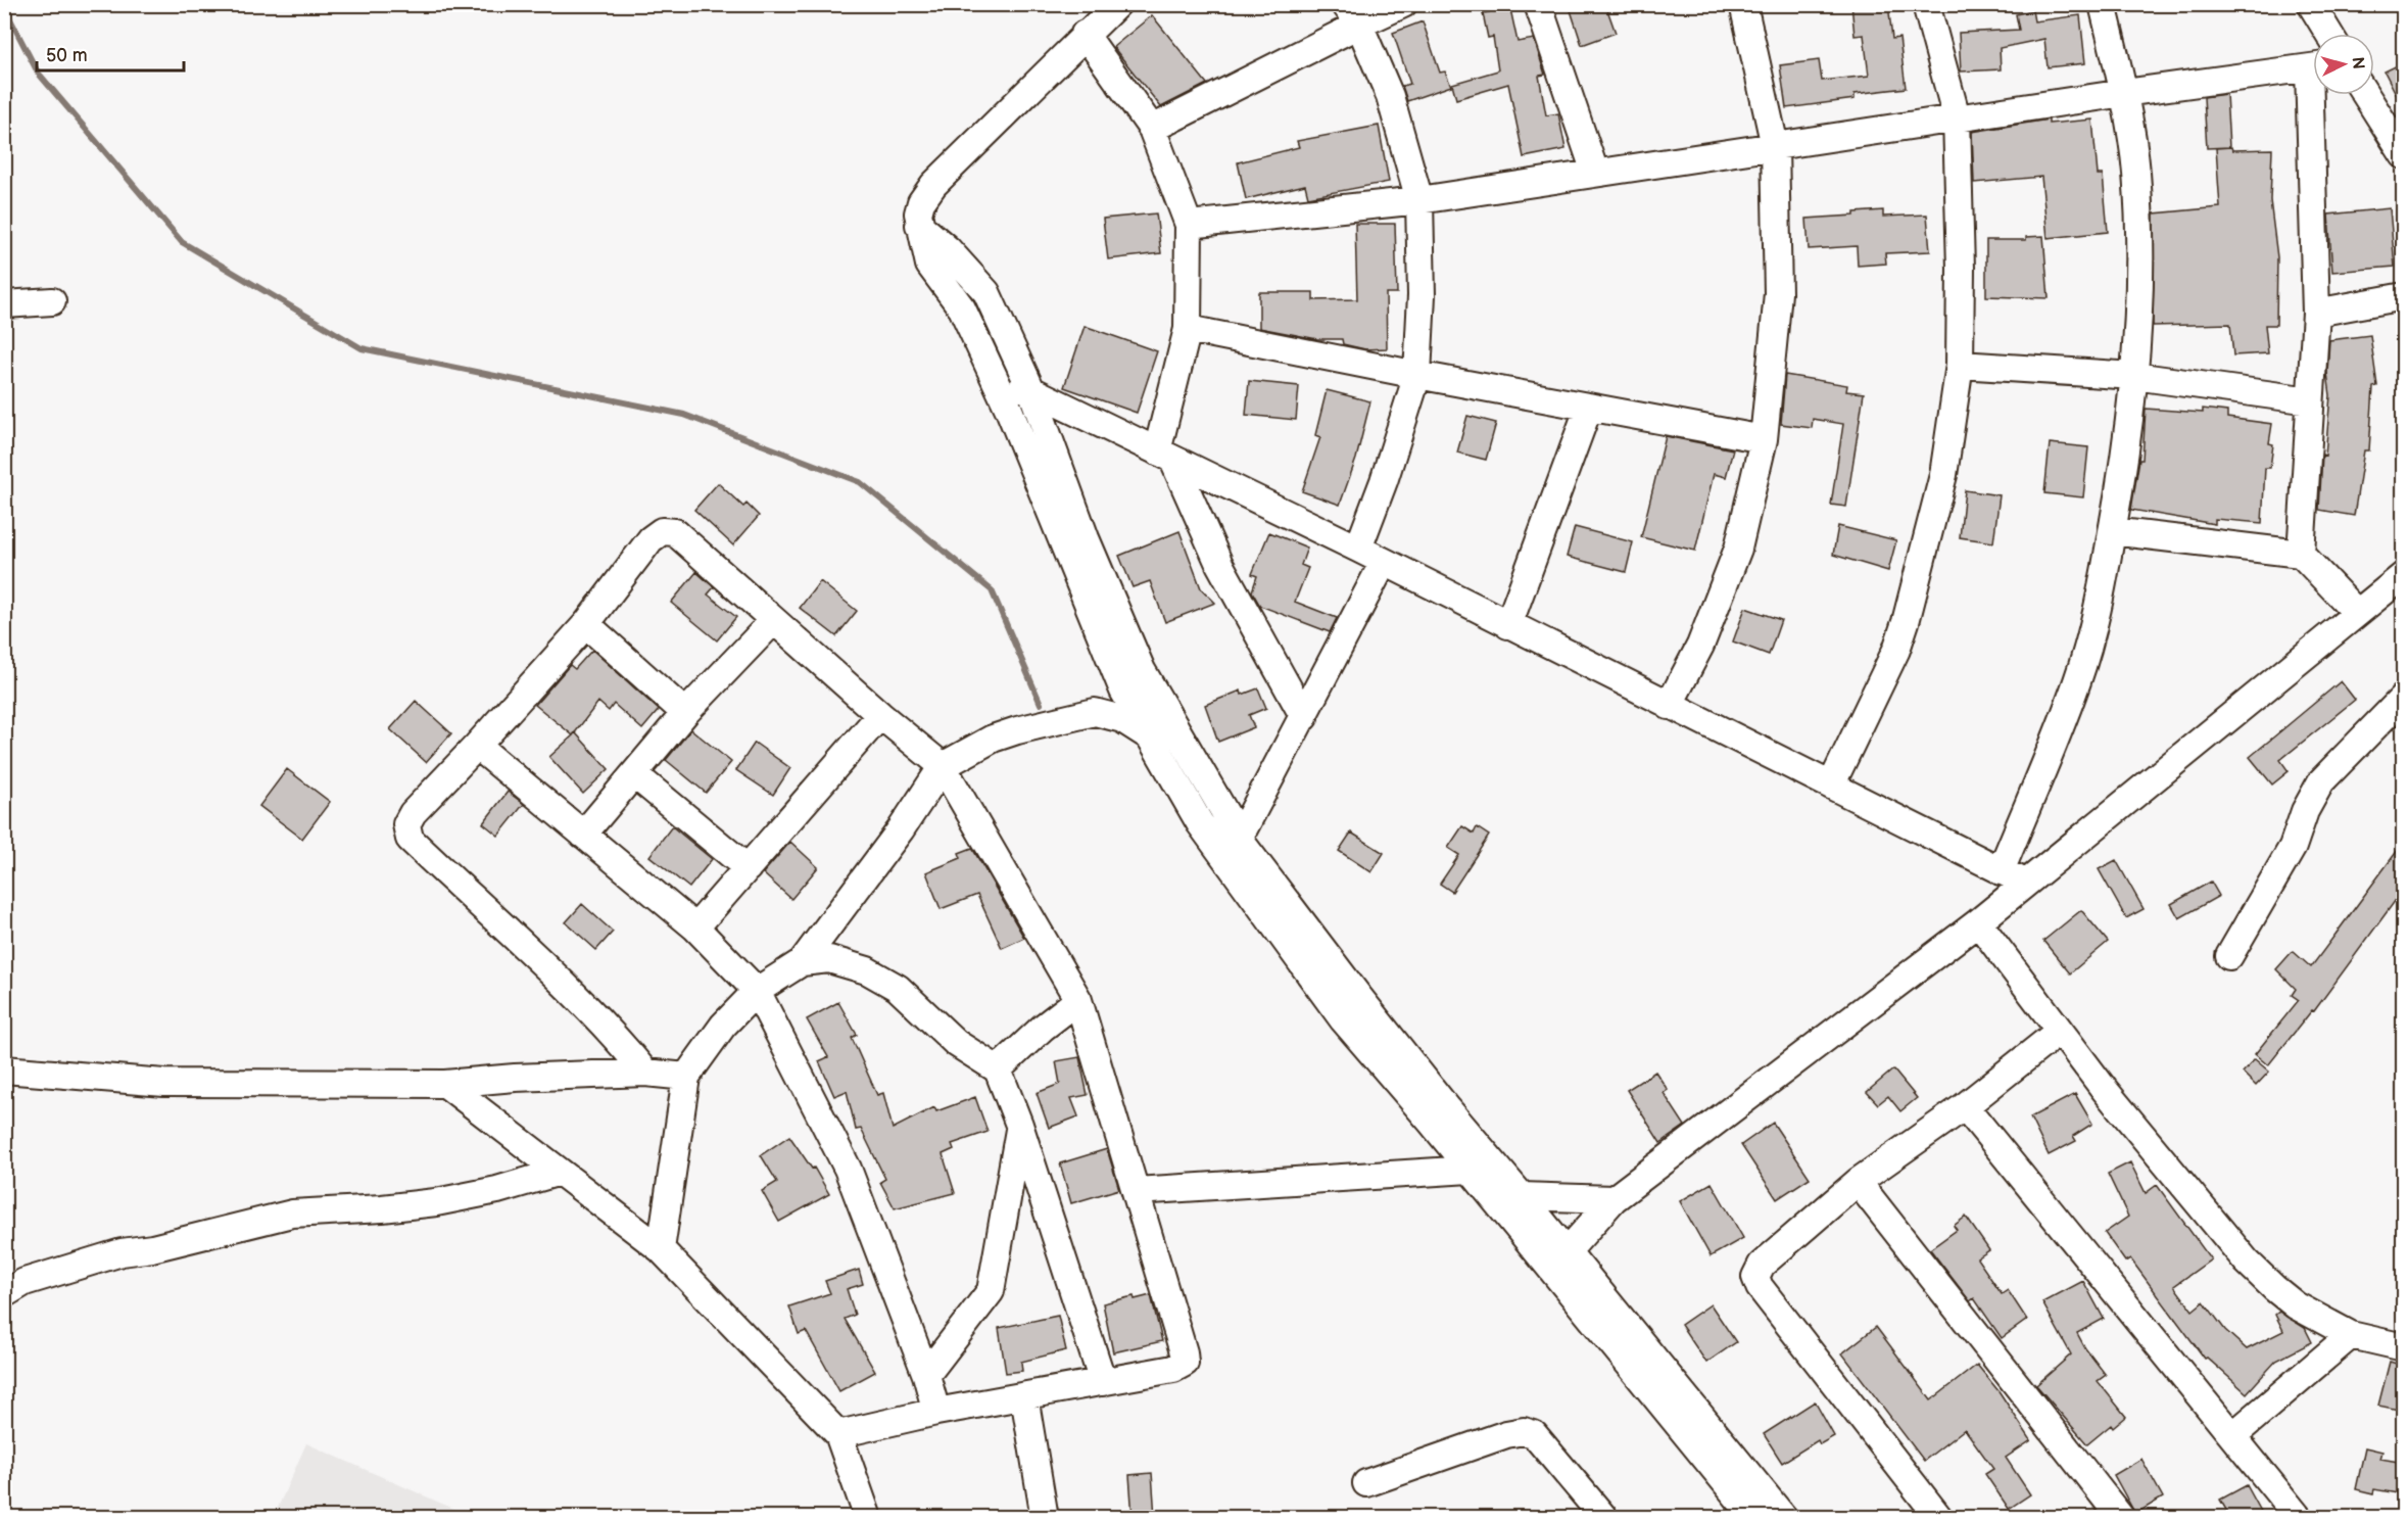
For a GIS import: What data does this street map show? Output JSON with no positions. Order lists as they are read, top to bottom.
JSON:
{
  "scale_bar": "50 m",
  "north": "right"
}
